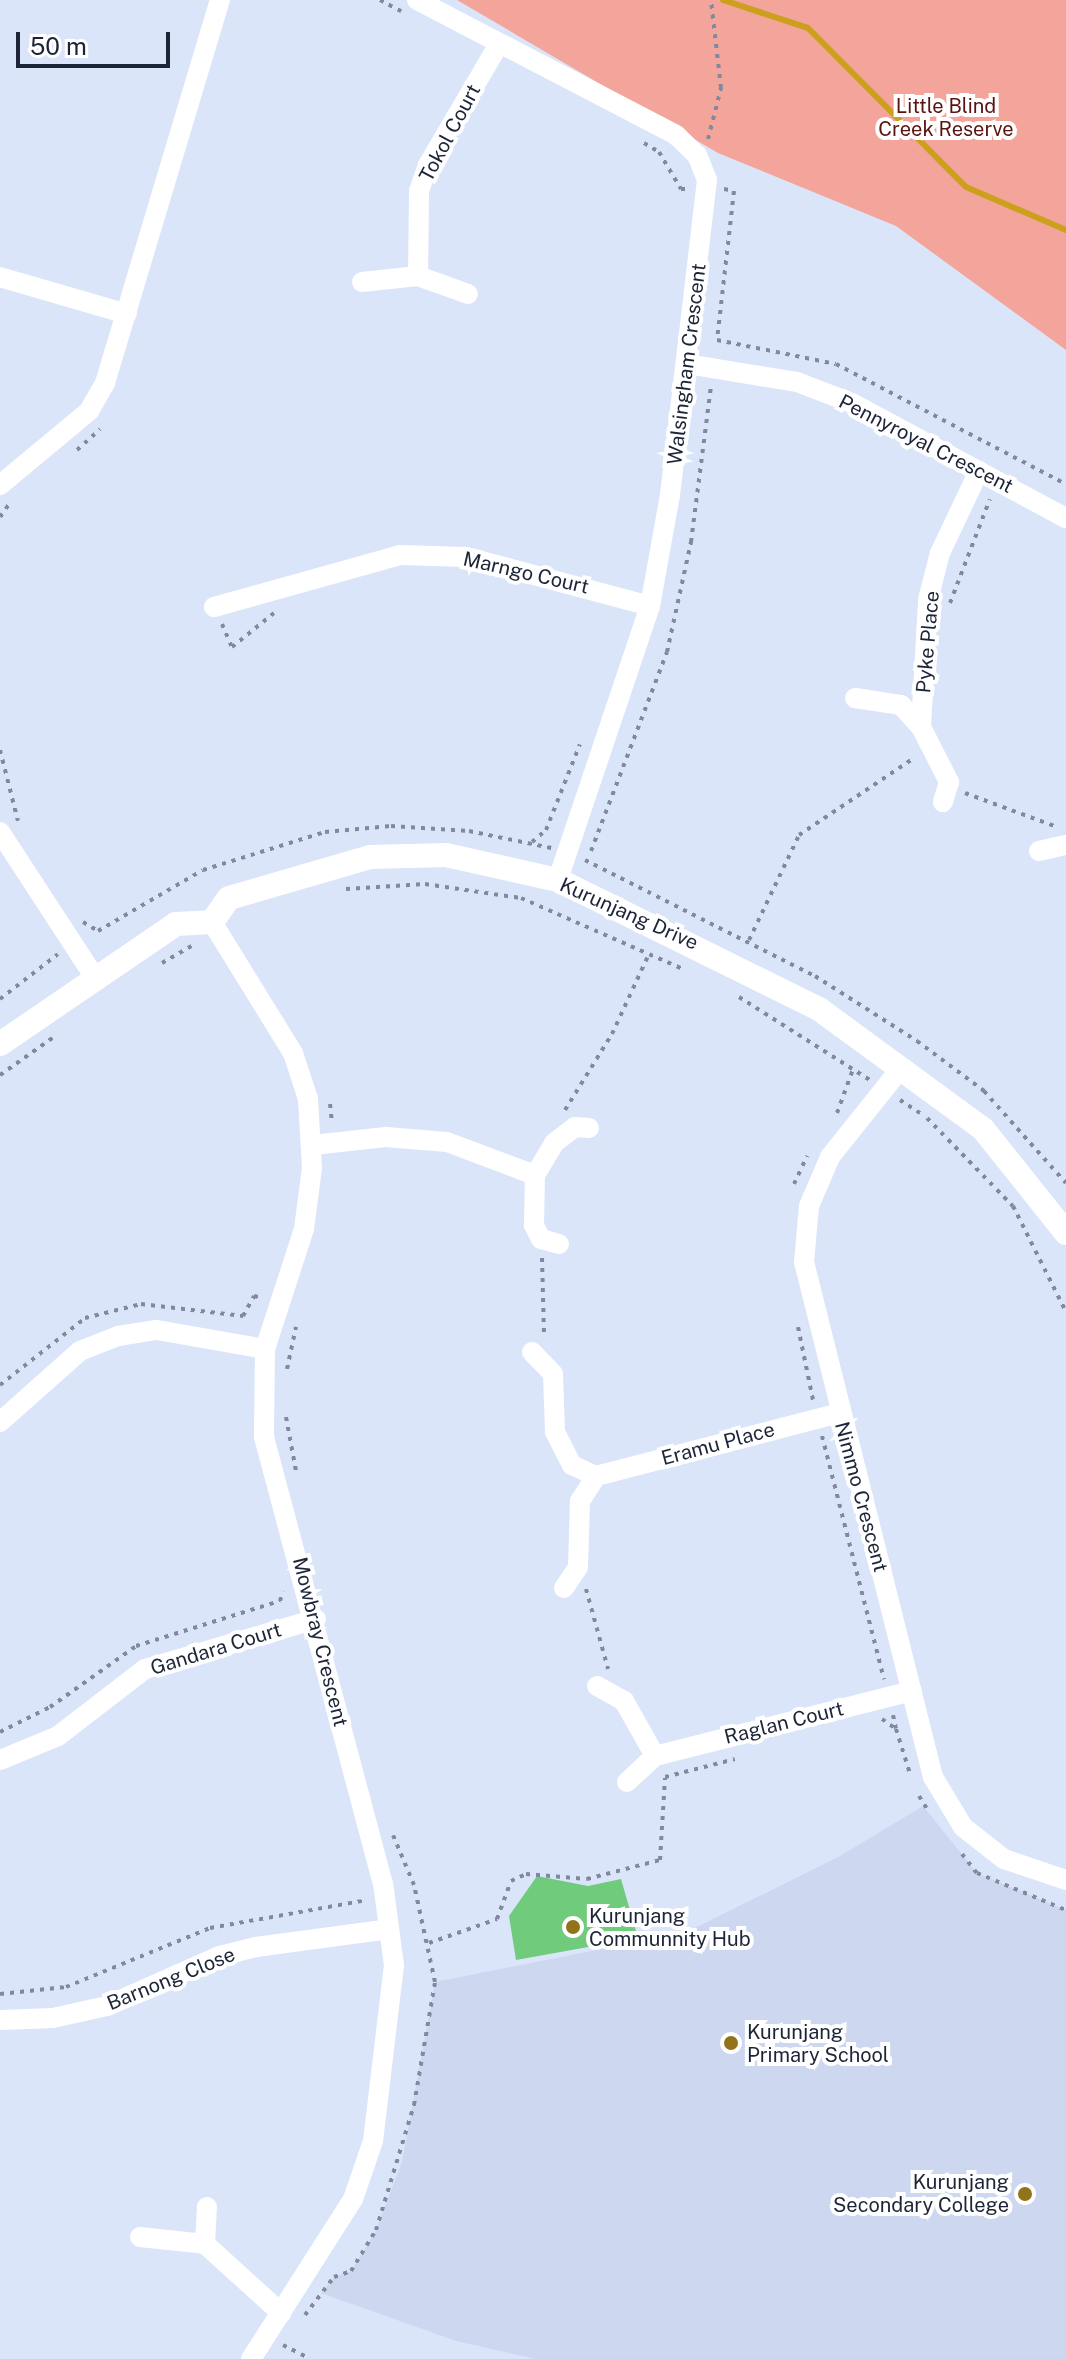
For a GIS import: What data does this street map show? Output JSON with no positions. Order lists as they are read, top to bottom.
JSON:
{
  "streets": {
    "street": [
      "Tokol Court",
      "Walsingham Crescent",
      "Pennyroyal Crescent",
      "Marngo Court",
      "Pyke Place",
      "Kurunjang Drive",
      "Eramu Place",
      "Nimmo Crescent",
      "Mowbray Crescent",
      "Gandara Court",
      "Raglan Court",
      "Barnong Close"
    ]
  },
  "crossings": [
    ["Tokol Court", "Walsingham Crescent"],
    ["Walsingham Crescent", "Pennyroyal Crescent"],
    ["Walsingham Crescent", "Marngo Court"],
    ["Walsingham Crescent", "Kurunjang Drive"],
    ["Pennyroyal Crescent", "Pyke Place"],
    ["Kurunjang Drive", "Nimmo Crescent"],
    ["Kurunjang Drive", "Mowbray Crescent"],
    ["Eramu Place", "Nimmo Crescent"],
    ["Nimmo Crescent", "Raglan Court"],
    ["Mowbray Crescent", "Gandara Court"],
    ["Mowbray Crescent", "Barnong Close"]
  ],
  "parks": ["Little Blind Creek Reserve"],
  "places": ["Kurunjang Communnity Hub", "Kurunjang Primary School", "Kurunjang Secondary College"],
  "scale_bar": "50 m"
}
